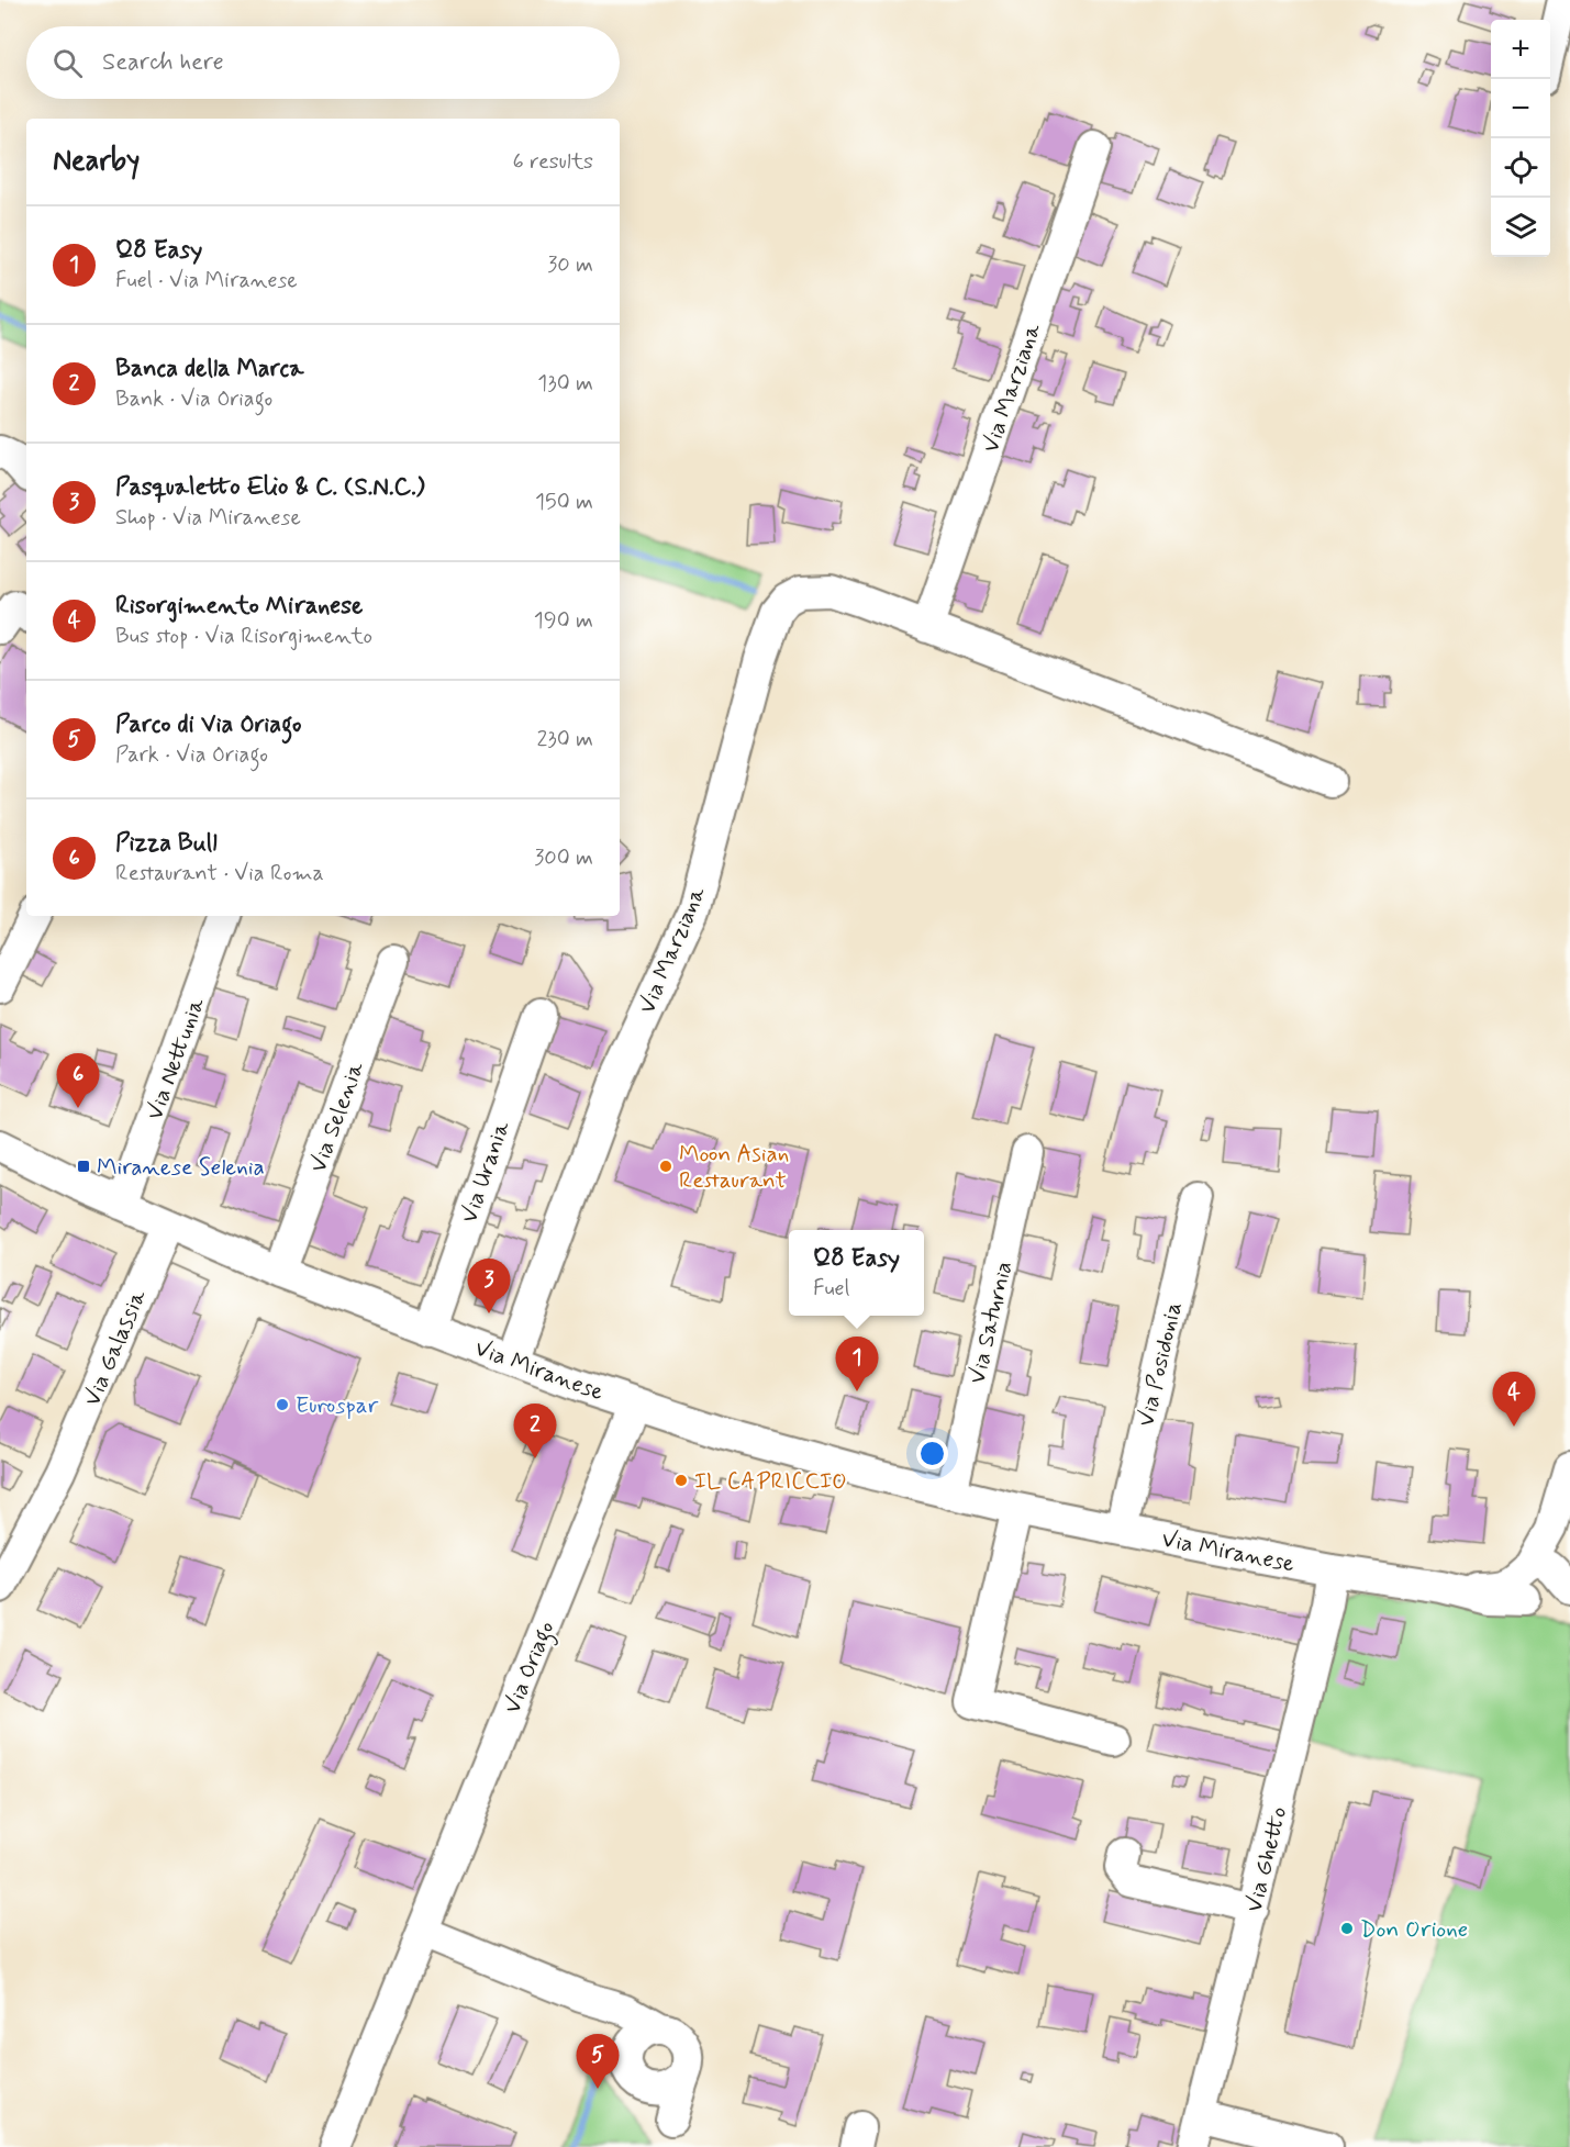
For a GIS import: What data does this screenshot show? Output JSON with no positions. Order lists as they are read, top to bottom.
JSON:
{
  "streets": {
    "street": [
      "Via Marziana",
      "Via Nettunia",
      "Via Selenia",
      "Via Urania",
      "Via Saturnia",
      "Via Galassia",
      "Via Posidonia",
      "Via Miranese",
      "Via Oriago",
      "Via Ghetto"
    ]
  },
  "crossings": [
    ["Via Marziana", "Via Miranese"],
    ["Via Nettunia", "Via Miranese"],
    ["Via Selenia", "Via Miranese"],
    ["Via Urania", "Via Miranese"],
    ["Via Saturnia", "Via Miranese"],
    ["Via Galassia", "Via Miranese"],
    ["Via Posidonia", "Via Miranese"],
    ["Via Miranese", "Via Oriago"],
    ["Via Miranese", "Via Ghetto"]
  ],
  "places": {
    "transit": ["Miranese Selenia"],
    "other": [
      "Moon Asian Restaurant",
      "Eurospar",
      "IL CAPRICCIO",
      "Don Orione"
    ]
  },
  "page": {
    "map_buttons": ["+", "−"],
    "search": "Search here",
    "heading": ["Nearby", "6 results"],
    "list": [
      {
        "mark": "1",
        "name": "Q8 Easy",
        "note": "Fuel · Via Miranese",
        "value": "30 m"
      },
      {
        "mark": "2",
        "name": "Banca della Marca",
        "note": "Bank · Via Oriago",
        "value": "130 m"
      },
      {
        "mark": "3",
        "name": "Pasqualetto Elio & C. (S.N.C.)",
        "note": "Shop · Via Miranese",
        "value": "150 m"
      },
      {
        "mark": "4",
        "name": "Risorgimento Miranese",
        "note": "Bus stop · Via Risorgimento",
        "value": "190 m"
      },
      {
        "mark": "5",
        "name": "Parco di Via Oriago",
        "note": "Park · Via Oriago",
        "value": "230 m"
      },
      {
        "mark": "6",
        "name": "Pizza Bull",
        "note": "Restaurant · Via Roma",
        "value": "300 m"
      }
    ],
    "pins": [
      "6",
      "3",
      "1",
      "4",
      "2",
      "5"
    ],
    "popup": ["Q8 Easy", "Fuel"]
  }
}
